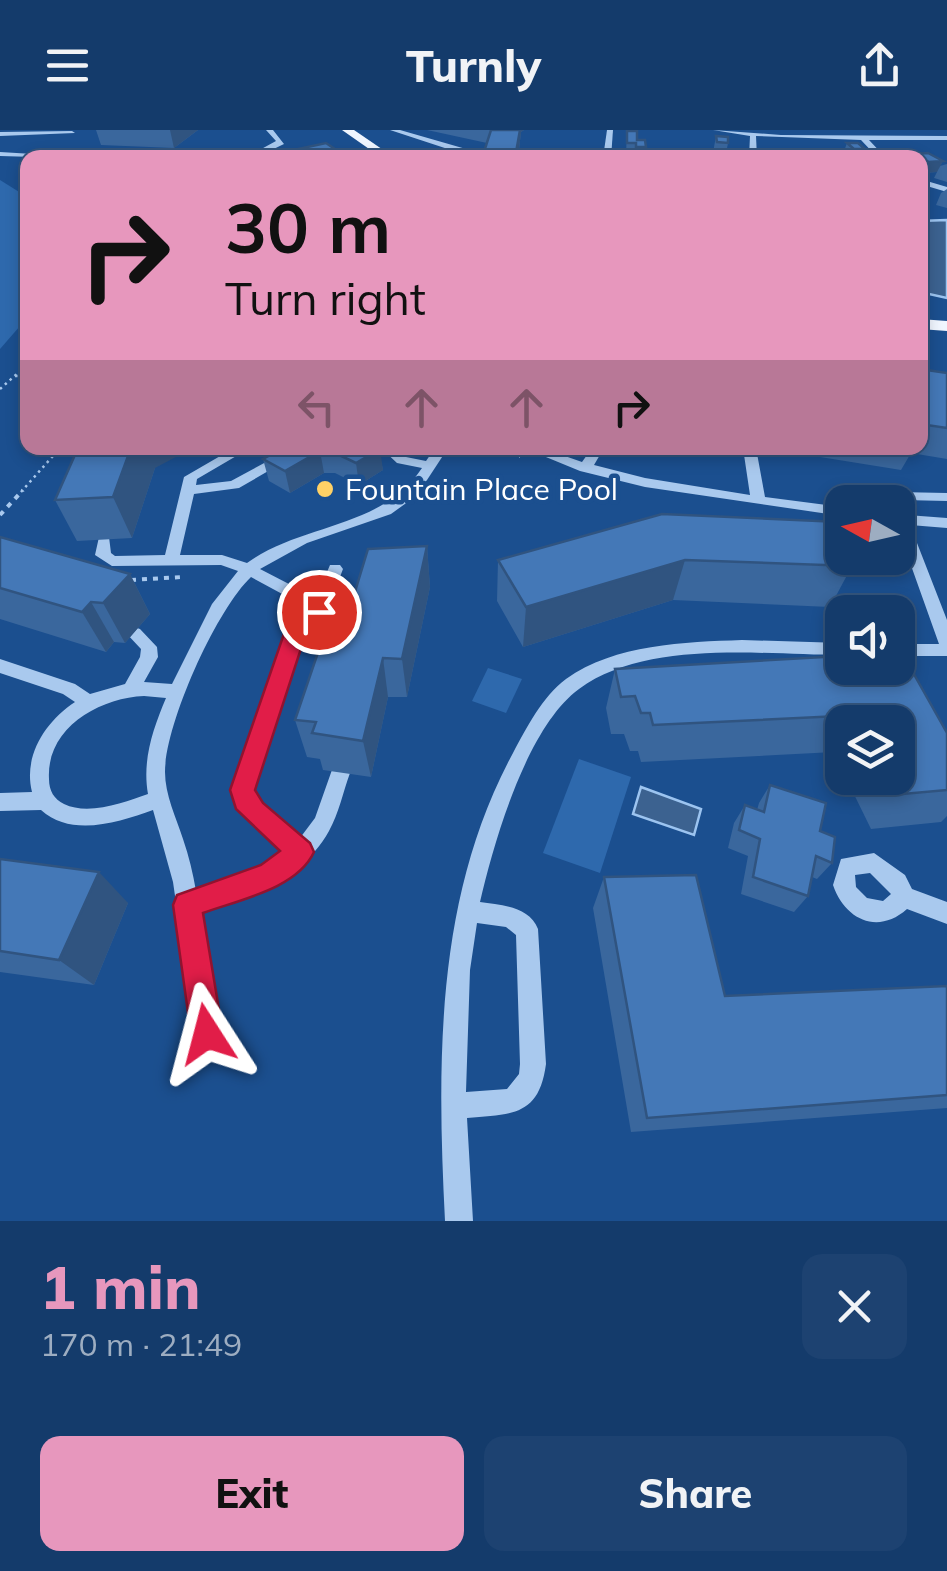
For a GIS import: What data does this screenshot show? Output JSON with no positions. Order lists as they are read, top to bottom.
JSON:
{
  "places": ["Fountain Place Pool"],
  "north": "left",
  "page": {
    "header": "Turnly",
    "turn": ["30 m", "Turn right"],
    "heading": ["1 min", "170 m · 21:49"],
    "buttons": ["Exit", "Share"]
  }
}
